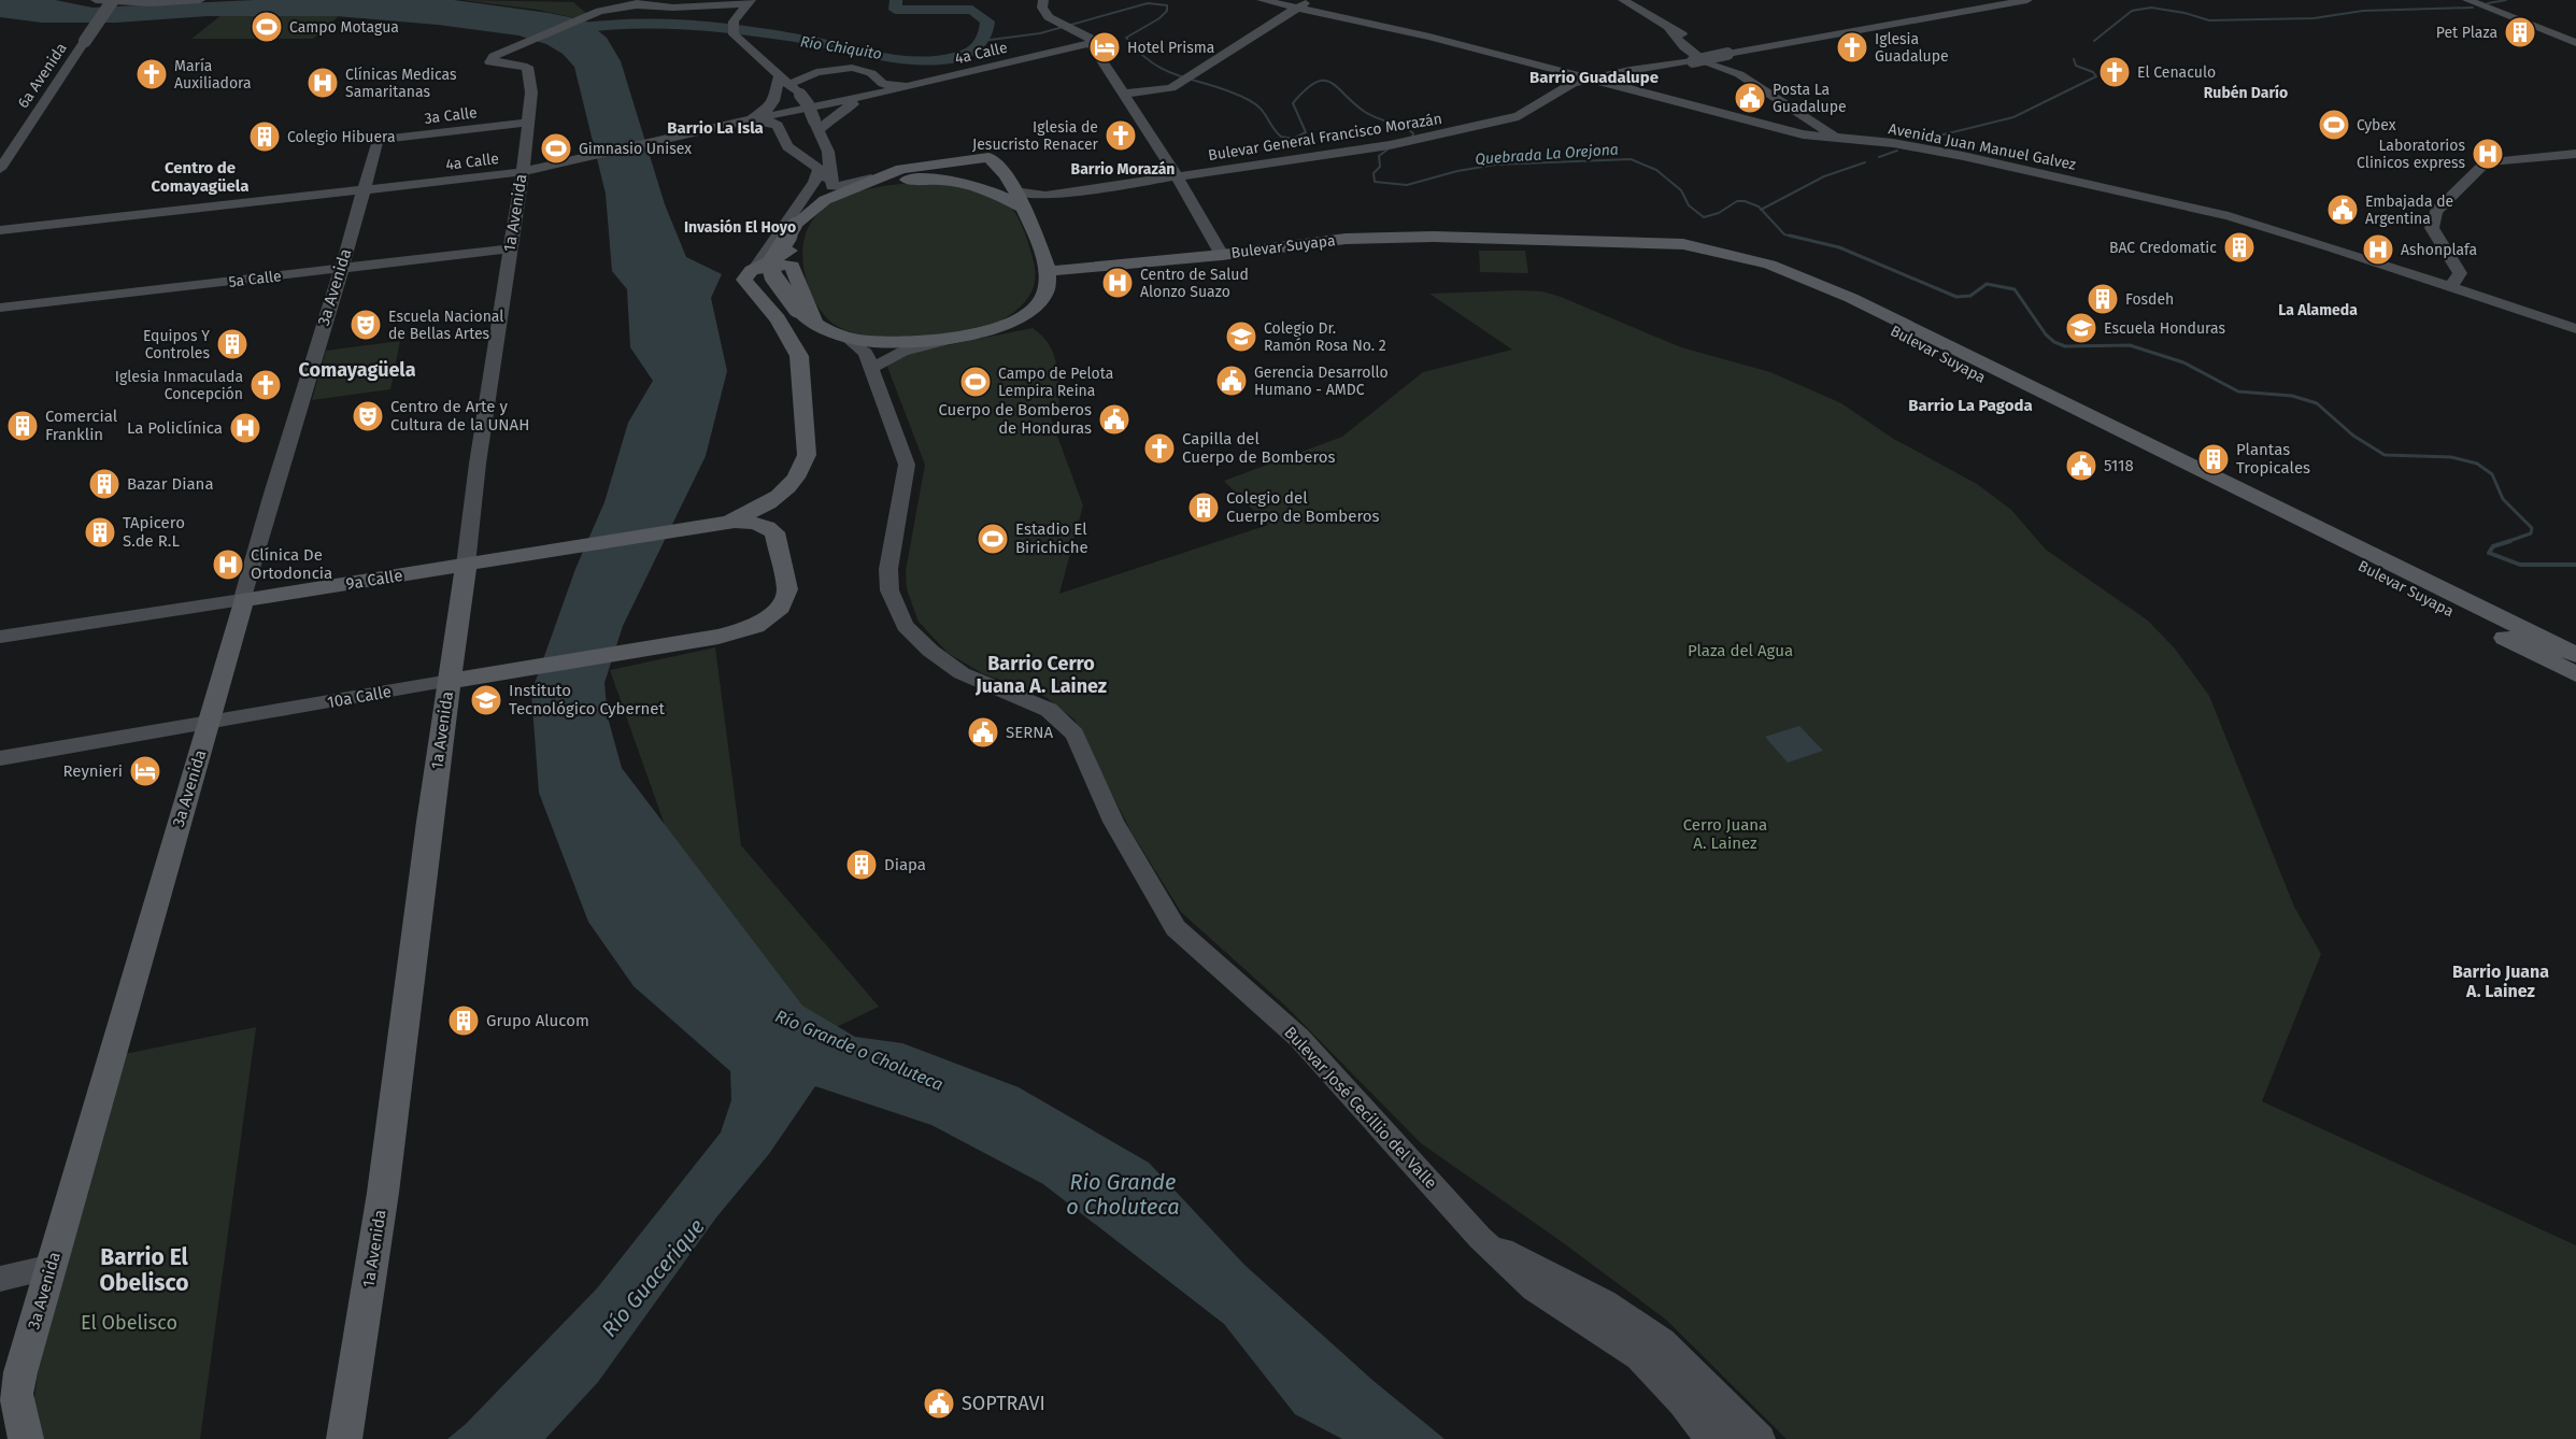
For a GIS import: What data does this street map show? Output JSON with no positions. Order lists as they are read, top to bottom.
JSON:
{
  "streets": {
    "main road": [
      "1a Avenida",
      "Bulevar Suyapa",
      "3a Avenida",
      "9a Calle",
      "10a Calle"
    ],
    "street": [
      "4a Calle",
      "6a Avenida",
      "3a Calle",
      "Bulevar General Francisco Morazán",
      "Avenida Juan Manuel Galvez",
      "5a Calle",
      "Bulevar José Cecillio del Valle"
    ]
  },
  "crossings": [
    ["4a Calle", "1a Avenida"],
    ["4a Calle", "3a Avenida"],
    ["3a Calle", "1a Avenida"],
    ["3a Calle", "3a Avenida"],
    ["Bulevar General Francisco Morazán", "Avenida Juan Manuel Galvez"],
    ["1a Avenida", "5a Calle"],
    ["1a Avenida", "9a Calle"],
    ["1a Avenida", "10a Calle"],
    ["5a Calle", "3a Avenida"],
    ["3a Avenida", "9a Calle"],
    ["3a Avenida", "10a Calle"]
  ],
  "districts": [
    "Barrio Guadalupe",
    "Rubén Darío",
    "Barrio La Isla",
    "Centro de Comayagüela",
    "Barrio Morazán",
    "Invasión El Hoyo",
    "La Alameda",
    "Comayagüela",
    "Barrio La Pagoda",
    "Barrio Cerro Juana A. Lainez",
    "Barrio Juana A. Lainez",
    "Barrio El Obelisco"
  ],
  "water": [
    "Río Chiquito",
    "Quebrada La Orejona",
    "Río Grande o Choluteca",
    "Rio Grande o Choluteca",
    "Río Guacerique"
  ],
  "parks": ["Plaza del Agua", "Cerro Juana A. Lainez", "El Obelisco"],
  "places": {
    "sports": [
      "Campo Motagua",
      "Cybex",
      "Gimnasio Unisex",
      "Campo de Pelota Lempira Reina",
      "Estadio El Birichiche"
    ],
    "building": [
      "Pet Plaza",
      "Colegio Hibuera",
      "BAC Credomatic",
      "Fosdeh",
      "Equipos Y Controles",
      "Comercial Franklin",
      "Plantas Tropicales",
      "Bazar Diana",
      "Colegio del Cuerpo de Bomberos",
      "TApicero S.de R.L",
      "Diapa",
      "Grupo Alucom"
    ],
    "hotel": ["Hotel Prisma", "Reynieri"],
    "church": [
      "Iglesia Guadalupe",
      "El Cenaculo",
      "María Auxiliadora",
      "Iglesia de Jesucristo Renacer",
      "Iglesia Inmaculada Concepción",
      "Capilla del Cuerpo de Bomberos"
    ],
    "hospital": [
      "Clínicas Medicas Samaritanas",
      "Laboratorios Clinicos express",
      "Ashonplafa",
      "Centro de Salud Alonzo Suazo",
      "La Policlínica",
      "Clínica De Ortodoncia"
    ],
    "public building": [
      "Posta La Guadalupe",
      "Embajada de Argentina",
      "Gerencia Desarrollo Humano - AMDC",
      "Cuerpo de Bomberos de Honduras",
      "5118",
      "SERNA",
      "SOPTRAVI"
    ],
    "theatre": ["Escuela Nacional de Bellas Artes", "Centro de Arte y Cultura de la UNAH"],
    "school or university": ["Escuela Honduras", "Colegio Dr. Ramón Rosa No. 2", "Instituto Tecnológico Cybernet"]
  }
}
